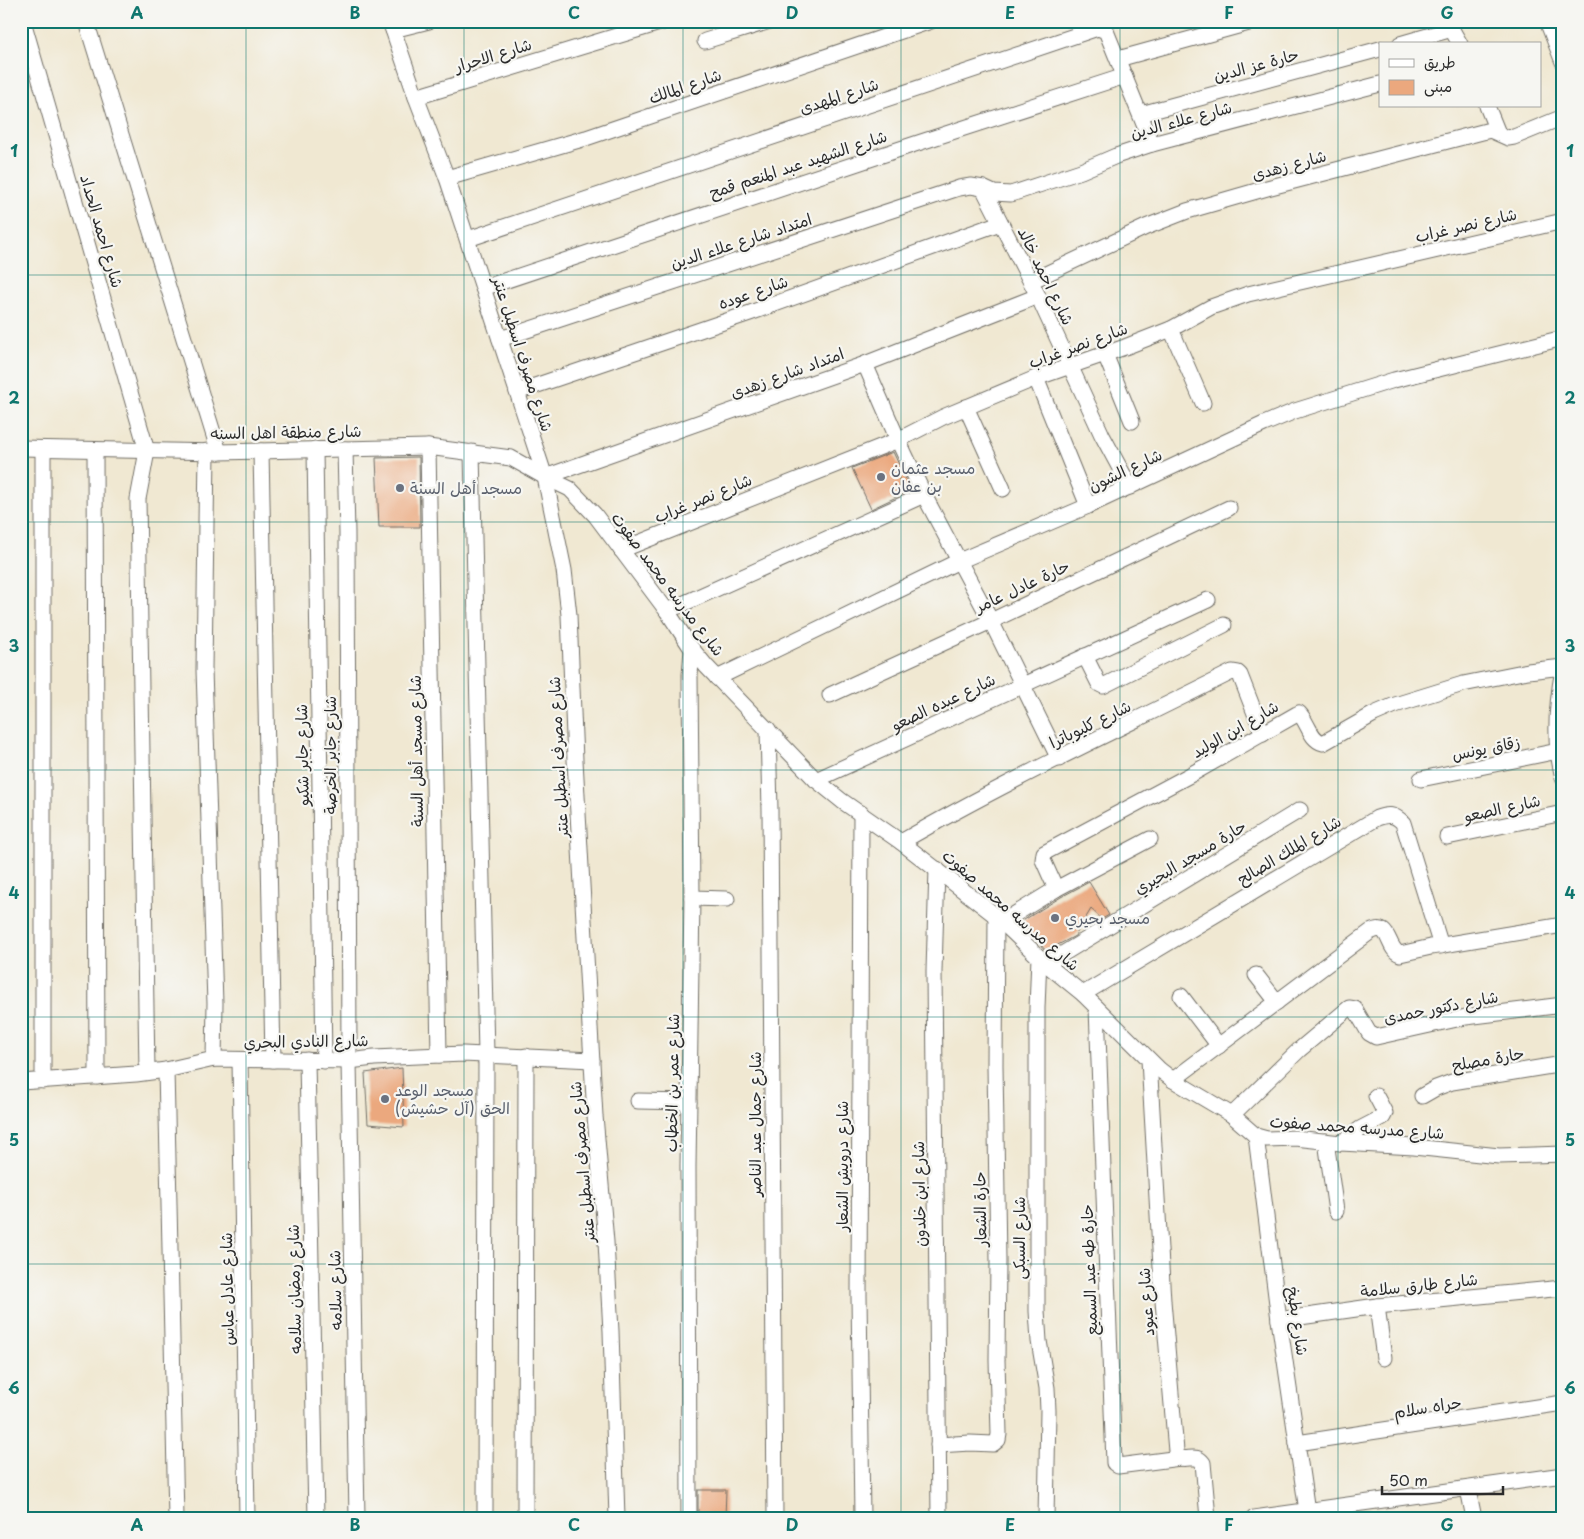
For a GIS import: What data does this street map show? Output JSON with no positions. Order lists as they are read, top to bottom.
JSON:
{
  "streets": {
    "street": [
      "شارع الاحرار",
      "حارة عز الدين",
      "شارع المالك",
      "شارع المهدى",
      "شارع علاء الدين",
      "شارع الشهيد عبد المنعم قمح",
      "شارع زهدى",
      "شارع نصر غراب",
      "شارع احمد الحداد",
      "امتداد شارع علاء الدين",
      "شارع احمد خالد",
      "شارع عوده",
      "شارع مصرف اسطبل عنتر",
      "امتداد شارع زهدى",
      "شارع منطقة اهل السنه",
      "شارع الشون",
      "شارع مدرسه محمد صفوت",
      "حارة عادل عامر",
      "شارع عبده الصعو",
      "شارع كليوباترا",
      "شارع ابن الوليد",
      "زقاق يونس",
      "شارع مسجد أهل السنة",
      "شارع جابر شكيو",
      "شارع جابر الخرصة",
      "شارع الصعو",
      "شارع الملك الصالح",
      "حارة مسجد البحيري",
      "شارع دكتور حمدى",
      "شارع النادي البحري",
      "حارة مصلح",
      "شارع عمر بن الخطاب",
      "شارع جمال عبد الناصر",
      "شارع درويش الشعار",
      "شارع ابن خلدون",
      "حارة الشعار",
      "شارع السبكى",
      "حارة طه عبد السميع",
      "شارع طارق سلامة",
      "شارع عادل عباس",
      "شارع رمضان سلامه",
      "شارع سلامه",
      "شارع عبود",
      "شارع بطيخ",
      "حراه سلام"
    ]
  },
  "crossings": [
    ["شارع الاحرار", "شارع مصرف اسطبل عنتر"],
    ["حارة عز الدين", "شارع المهدى"],
    ["شارع المالك", "شارع مصرف اسطبل عنتر"],
    ["شارع المهدى", "شارع علاء الدين"],
    ["شارع المهدى", "شارع الشهيد عبد المنعم قمح"],
    ["شارع المهدى", "شارع مصرف اسطبل عنتر"],
    ["شارع علاء الدين", "امتداد شارع علاء الدين"],
    ["شارع علاء الدين", "شارع احمد خالد"],
    ["شارع الشهيد عبد المنعم قمح", "شارع مصرف اسطبل عنتر"],
    ["شارع زهدى", "شارع احمد خالد"],
    ["شارع نصر غراب", "شارع احمد خالد"],
    ["شارع نصر غراب", "شارع مدرسه محمد صفوت"],
    ["شارع احمد الحداد", "شارع منطقة اهل السنه"],
    ["امتداد شارع علاء الدين", "شارع احمد خالد"],
    ["امتداد شارع علاء الدين", "شارع مصرف اسطبل عنتر"],
    ["شارع احمد خالد", "شارع عوده"],
    ["شارع احمد خالد", "امتداد شارع زهدى"],
    ["شارع احمد خالد", "شارع الشون"],
    ["شارع عوده", "شارع مصرف اسطبل عنتر"],
    ["شارع مصرف اسطبل عنتر", "امتداد شارع زهدى"],
    ["شارع مصرف اسطبل عنتر", "شارع منطقة اهل السنه"],
    ["شارع مصرف اسطبل عنتر", "شارع مدرسه محمد صفوت"],
    ["شارع مصرف اسطبل عنتر", "شارع النادي البحري"],
    ["امتداد شارع زهدى", "شارع منطقة اهل السنه"],
    ["امتداد شارع زهدى", "شارع مدرسه محمد صفوت"],
    ["شارع منطقة اهل السنه", "شارع مدرسه محمد صفوت"],
    ["شارع منطقة اهل السنه", "شارع مسجد أهل السنة"],
    ["شارع منطقة اهل السنه", "شارع جابر شكيو"],
    ["شارع منطقة اهل السنه", "شارع جابر الخرصة"],
    ["شارع الشون", "شارع مدرسه محمد صفوت"],
    ["شارع مدرسه محمد صفوت", "شارع عبده الصعو"],
    ["شارع مدرسه محمد صفوت", "شارع كليوباترا"],
    ["شارع مدرسه محمد صفوت", "شارع الملك الصالح"],
    ["شارع مدرسه محمد صفوت", "حارة مسجد البحيري"],
    ["شارع مدرسه محمد صفوت", "شارع دكتور حمدى"],
    ["شارع مدرسه محمد صفوت", "شارع عمر بن الخطاب"],
    ["شارع مدرسه محمد صفوت", "شارع جمال عبد الناصر"],
    ["شارع مدرسه محمد صفوت", "شارع درويش الشعار"],
    ["شارع مدرسه محمد صفوت", "شارع ابن خلدون"],
    ["شارع مدرسه محمد صفوت", "حارة الشعار"],
    ["شارع مدرسه محمد صفوت", "شارع السبكى"],
    ["شارع مدرسه محمد صفوت", "حارة طه عبد السميع"],
    ["شارع مدرسه محمد صفوت", "شارع عبود"],
    ["شارع مدرسه محمد صفوت", "شارع بطيخ"],
    ["شارع كليوباترا", "شارع ابن الوليد"],
    ["شارع مسجد أهل السنة", "شارع النادي البحري"],
    ["شارع جابر شكيو", "شارع النادي البحري"],
    ["شارع جابر الخرصة", "شارع النادي البحري"],
    ["شارع جابر الخرصة", "شارع سلامه"],
    ["حارة مسجد البحيري", "شارع السبكى"],
    ["شارع النادي البحري", "شارع عادل عباس"],
    ["شارع النادي البحري", "شارع رمضان سلامه"],
    ["شارع النادي البحري", "شارع سلامه"],
    ["شارع ابن خلدون", "حارة الشعار"],
    ["حارة طه عبد السميع", "شارع عبود"],
    ["شارع طارق سلامة", "شارع بطيخ"],
    ["شارع بطيخ", "حراه سلام"]
  ],
  "places": [
    "مسجد عثمان بن عفان",
    "مسجد أهل السنة",
    "مسجد بحيري",
    "مسجد الوعد الحق (آل حشيش)"
  ],
  "legend": ["طريق", "مبنى"],
  "scale_bar": "50 m",
  "grid": {
    "columns": [
      "A",
      "B",
      "C",
      "D",
      "E",
      "F",
      "G"
    ],
    "rows": [
      "1",
      "2",
      "3",
      "4",
      "5",
      "6"
    ]
  }
}
